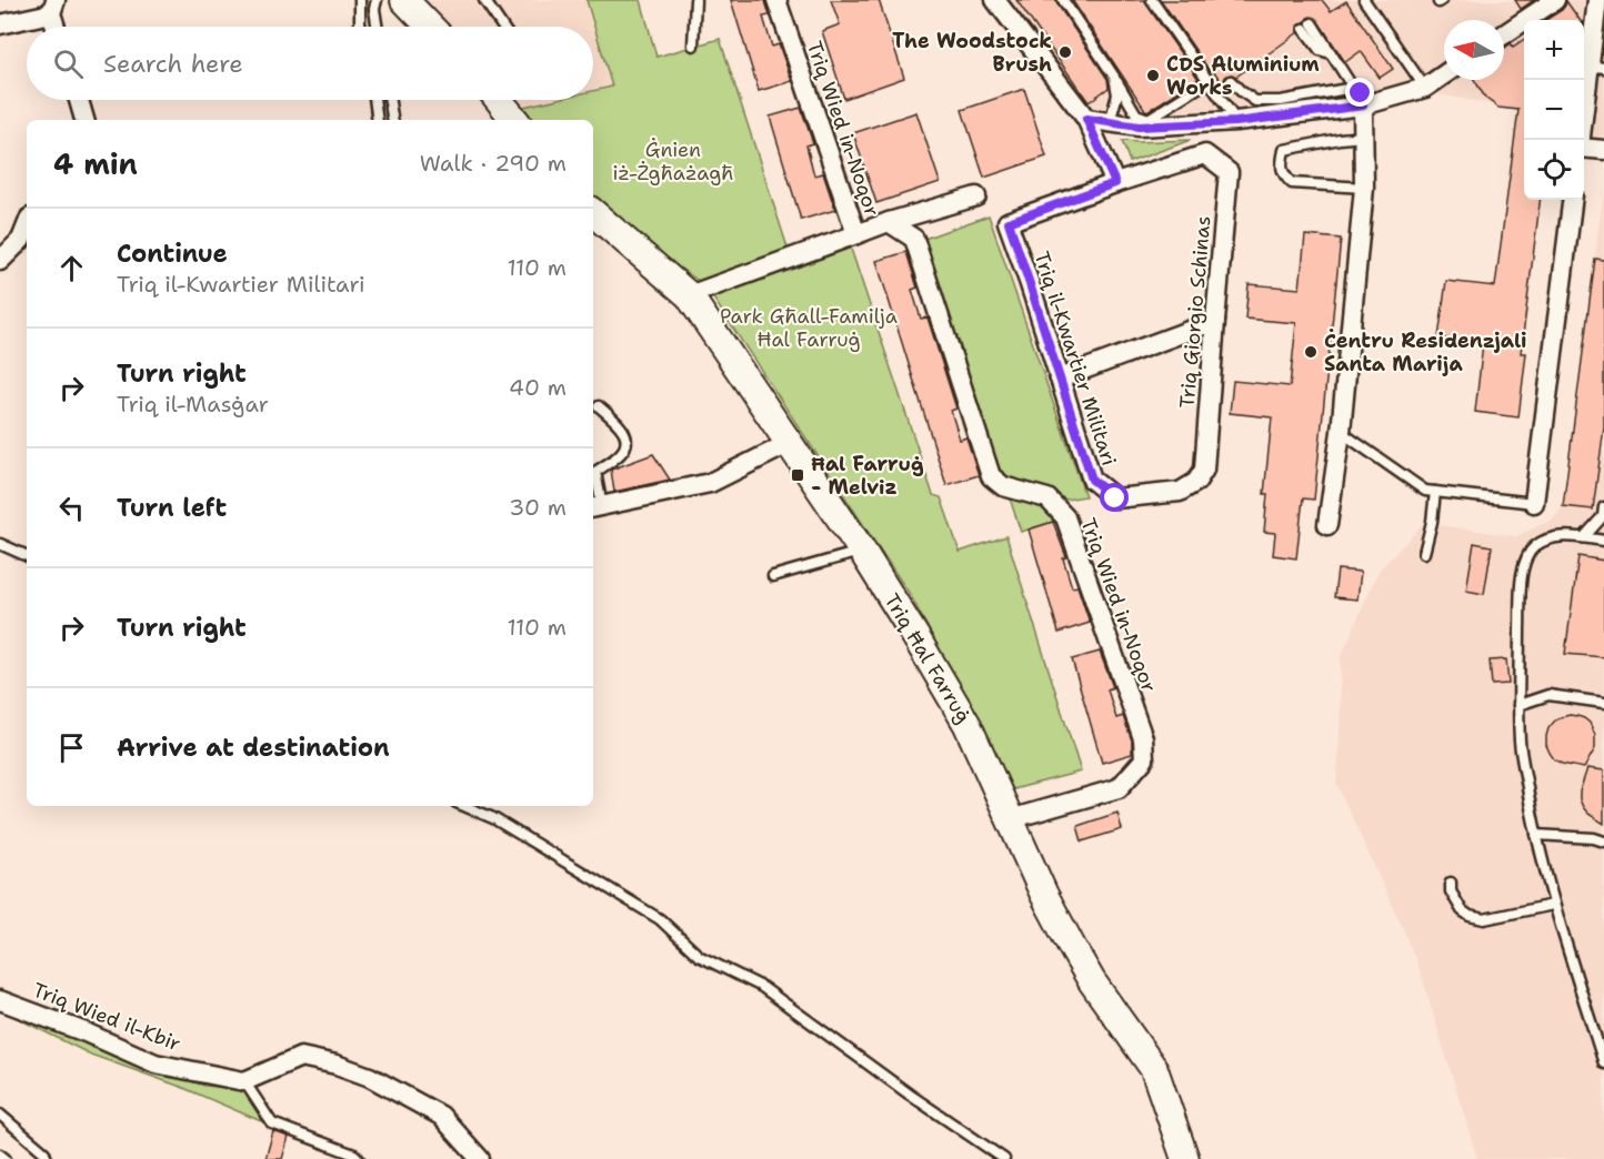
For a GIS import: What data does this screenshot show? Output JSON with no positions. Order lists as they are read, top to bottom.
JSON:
{
  "streets": {
    "main road": ["Triq Ħal Farruġ"],
    "street": [
      "Triq Wied in-Noqor",
      "Triq Giorgio Schinas",
      "Triq il-Kwartier Militari",
      "Triq Wied il-Kbir"
    ]
  },
  "crossings": [
    ["Triq Wied in-Noqor", "Triq Ħal Farruġ"],
    ["Triq Giorgio Schinas", "Triq il-Kwartier Militari"]
  ],
  "parks": ["Ġnien iż-Żgħażagħ", "Park Għall-Familja Ħal Farruġ"],
  "places": {
    "other": ["The Woodstock Brush", "CDS Aluminium Works", "Ċentru Residenzjali Santa Marija"],
    "transit": ["Ħal Farruġ - Melviz"]
  },
  "north": "left",
  "page": {
    "map_buttons": ["+", "−"],
    "search": "Search here",
    "heading": ["4 min", "Walk · 290 m"],
    "list": [
      ["Continue", "Triq il-Kwartier Militari", "110 m"],
      ["Turn right", "Triq il-Masġar", "40 m"],
      ["Turn left", "30 m"],
      ["Turn right", "110 m"],
      "Arrive at destination"
    ]
  }
}
